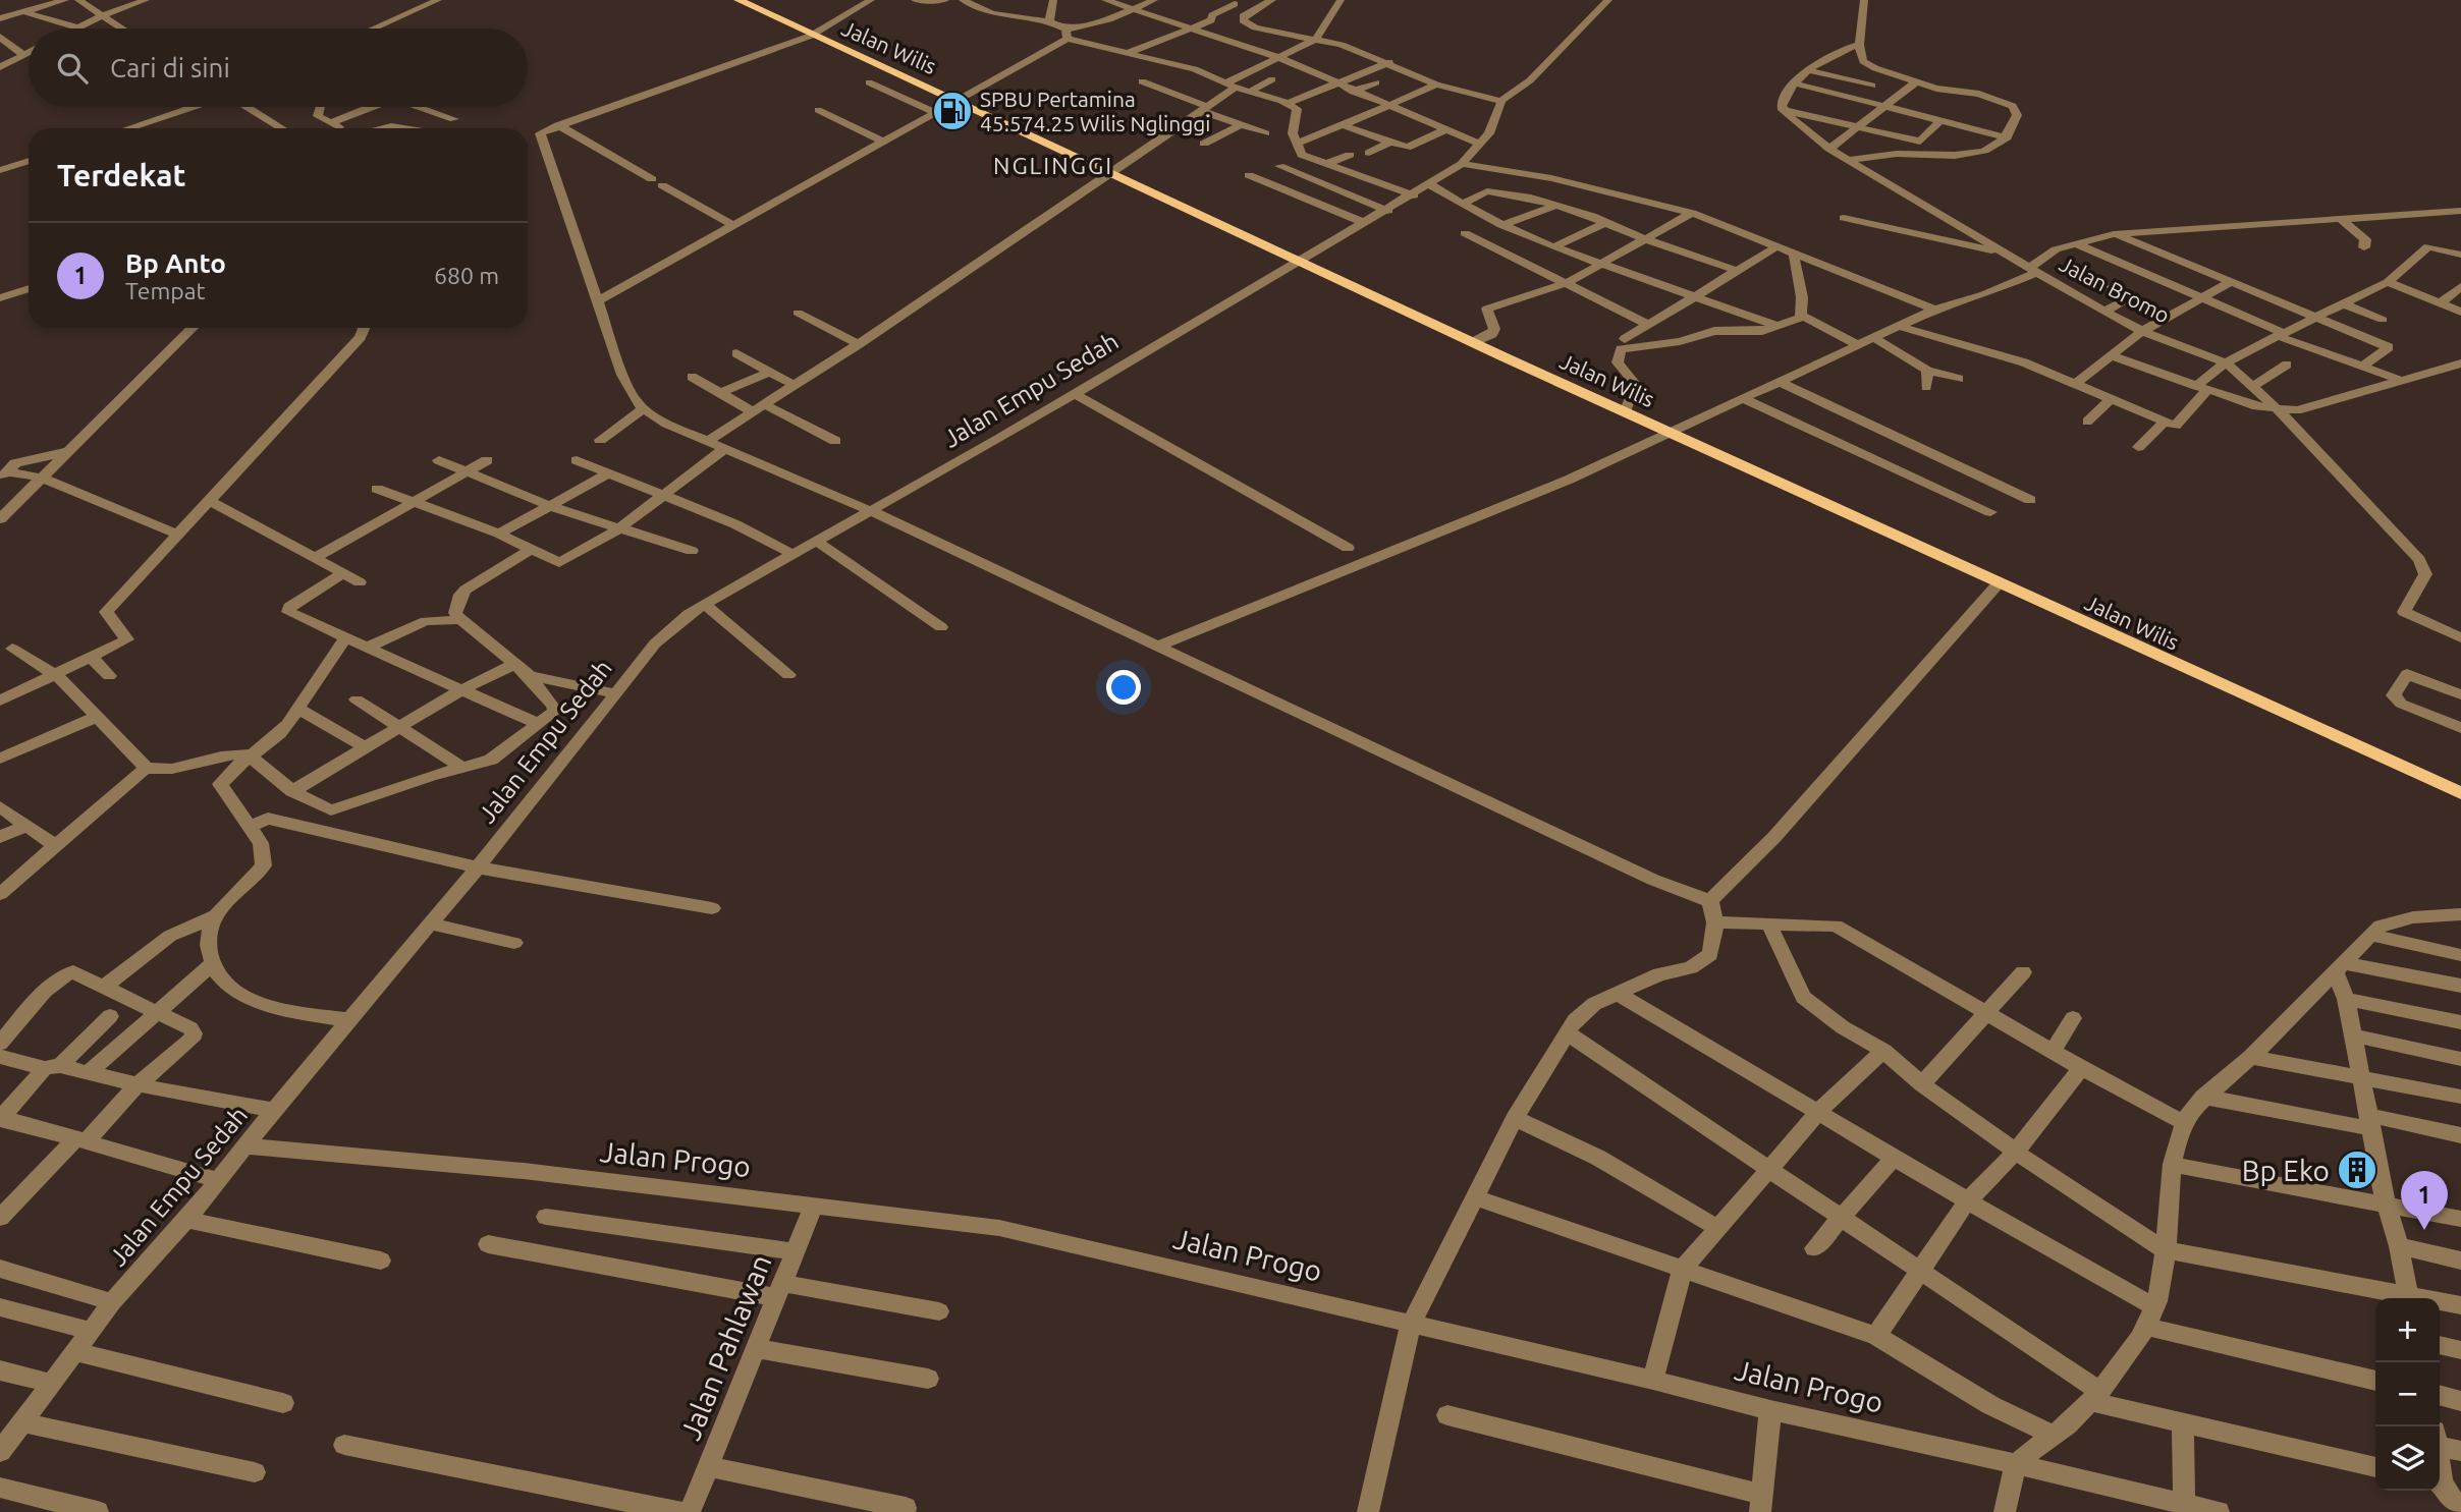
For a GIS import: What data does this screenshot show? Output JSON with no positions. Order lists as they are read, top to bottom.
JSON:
{
  "streets": {
    "main road": ["Jalan Wilis"],
    "street": [
      "Jalan Bromo",
      "Jalan Empu Sedah",
      "Jalan Progo",
      "Jalan Pahlawan"
    ]
  },
  "crossings": [
    ["Jalan Wilis", "Jalan Empu Sedah"],
    ["Jalan Empu Sedah", "Jalan Progo"],
    ["Jalan Progo", "Jalan Pahlawan"]
  ],
  "districts": ["NGLINGGI"],
  "places": {
    "fuel station": ["SPBU Pertamina 45.574.25 Wilis Nglinggi"],
    "building": ["Bp Eko"]
  },
  "page": {
    "search": "Cari di sini",
    "heading": "Terdekat",
    "list": [
      {
        "mark": "1",
        "name": "Bp Anto",
        "note": "Tempat",
        "value": "680 m"
      }
    ],
    "pins": "1",
    "map_buttons": ["+", "−"]
  }
}
